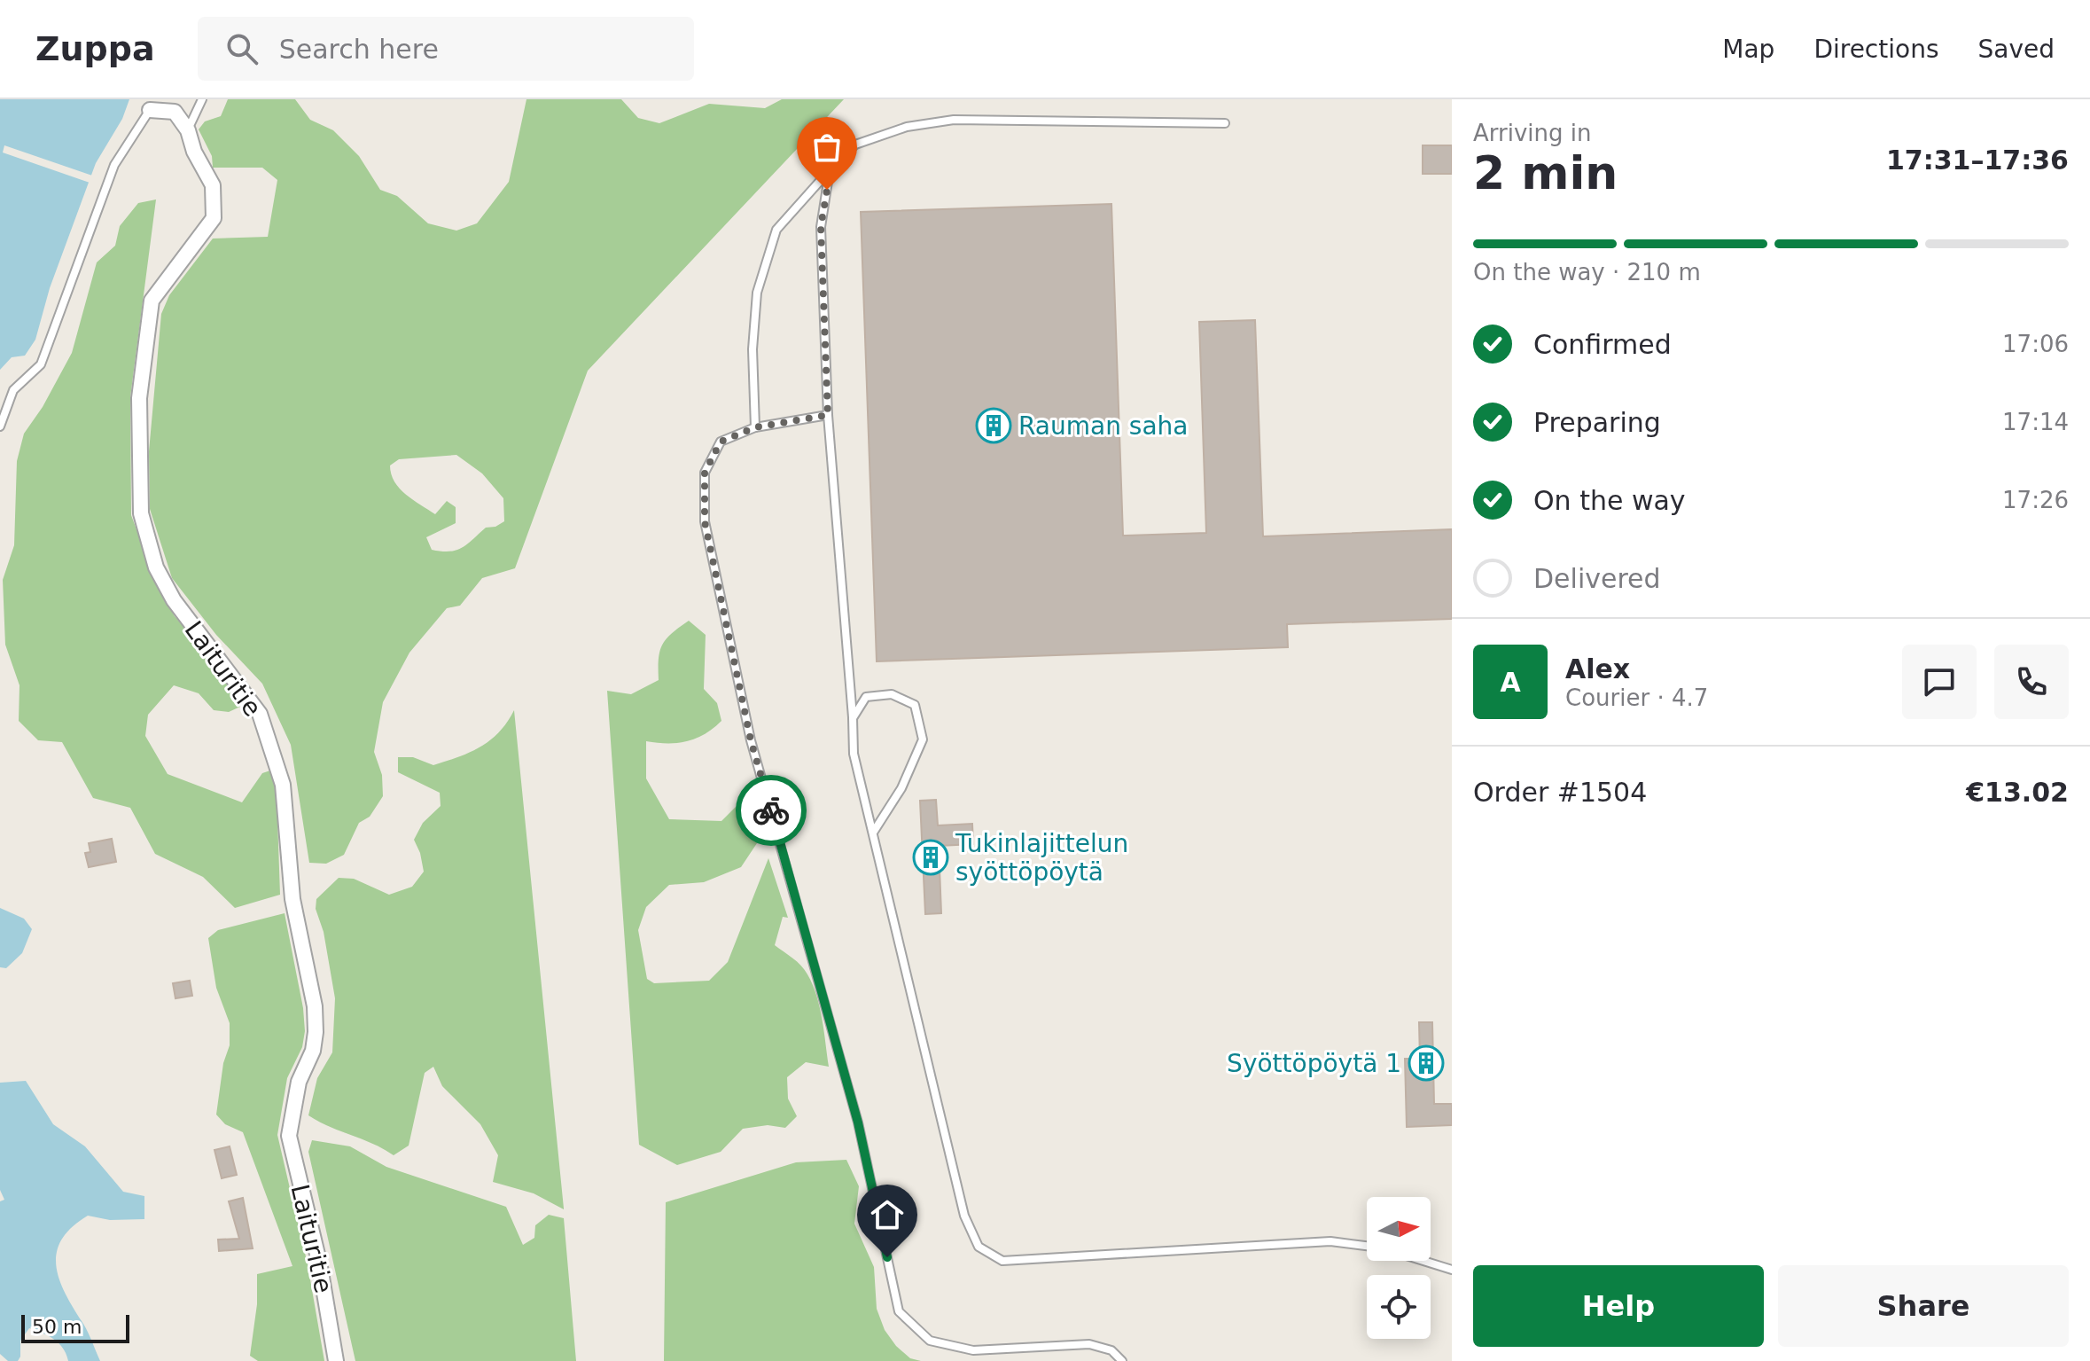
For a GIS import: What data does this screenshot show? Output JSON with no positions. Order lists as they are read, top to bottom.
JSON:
{
  "streets": {
    "street": ["Laituritie"]
  },
  "places": {
    "building": ["Rauman saha", "Tukinlajittelun syöttöpöytä", "Syöttöpöytä 1"]
  },
  "scale_bar": "50 m",
  "north": "right",
  "page": {
    "header": "Zuppa",
    "search": "Search here",
    "nav": ["Map", "Directions", "Saved"],
    "heading": ["2 min", "Arriving in", "17:31–17:36"],
    "panel": [
      "Alex",
      "Courier · 4.7",
      "Order #1504",
      "€13.02"
    ],
    "bar": "On the way · 210 m",
    "list": [
      ["Confirmed", "17:06"],
      ["Preparing", "17:14"],
      ["On the way", "17:26"],
      "Delivered"
    ],
    "round": "A",
    "buttons": ["Help", "Share"],
    "scale": "50 m"
  }
}
